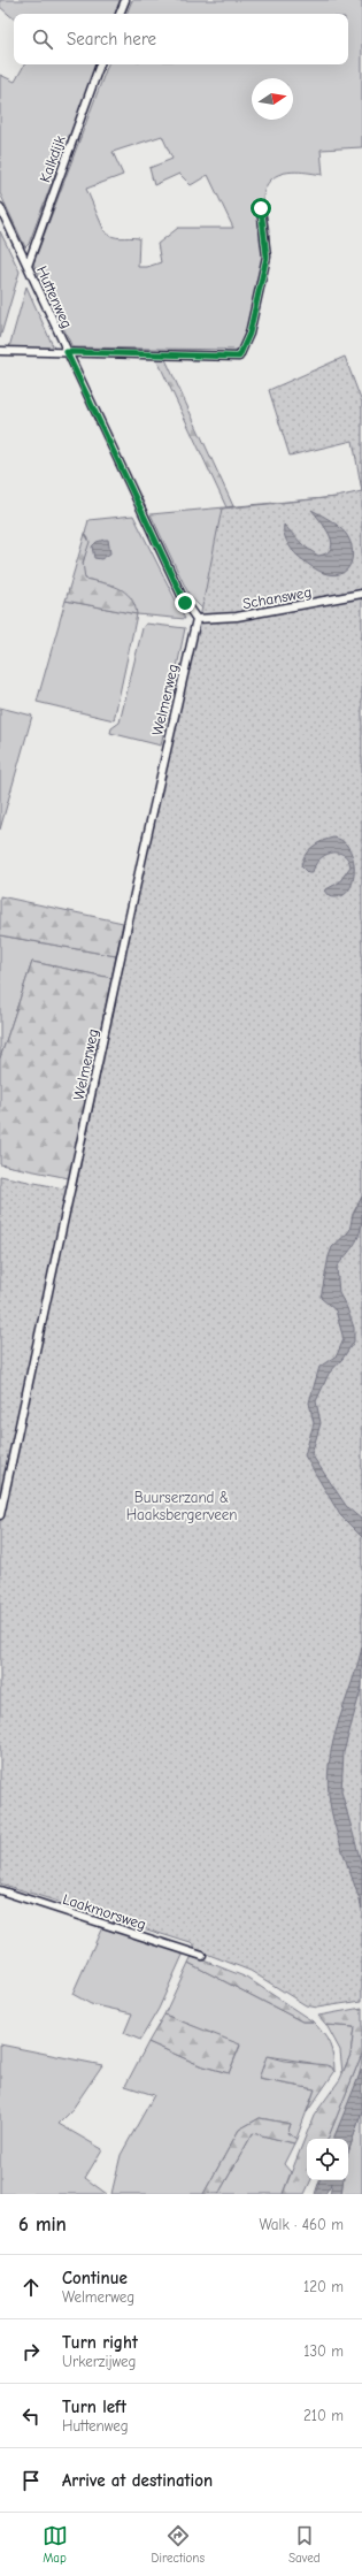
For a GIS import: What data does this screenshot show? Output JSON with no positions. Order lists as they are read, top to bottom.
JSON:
{
  "streets": {
    "street": [
      "Kalkdijk",
      "Huttenweg",
      "Schansweg",
      "Welmerweg",
      "Laakmorsweg"
    ]
  },
  "crossings": [
    ["Kalkdijk", "Huttenweg"],
    ["Huttenweg", "Schansweg"],
    ["Huttenweg", "Welmerweg"],
    ["Schansweg", "Welmerweg"]
  ],
  "parks": ["Buurserzand & Haaksbergerveen"],
  "north": "right",
  "page": {
    "search": "Search here",
    "heading": ["6 min", "Walk · 460 m"],
    "list": [
      ["Continue", "Welmerweg", "120 m"],
      ["Turn right", "Urkerzijweg", "130 m"],
      ["Turn left", "Huttenweg", "210 m"],
      "Arrive at destination"
    ],
    "nav": ["Map", "Directions", "Saved"]
  }
}
